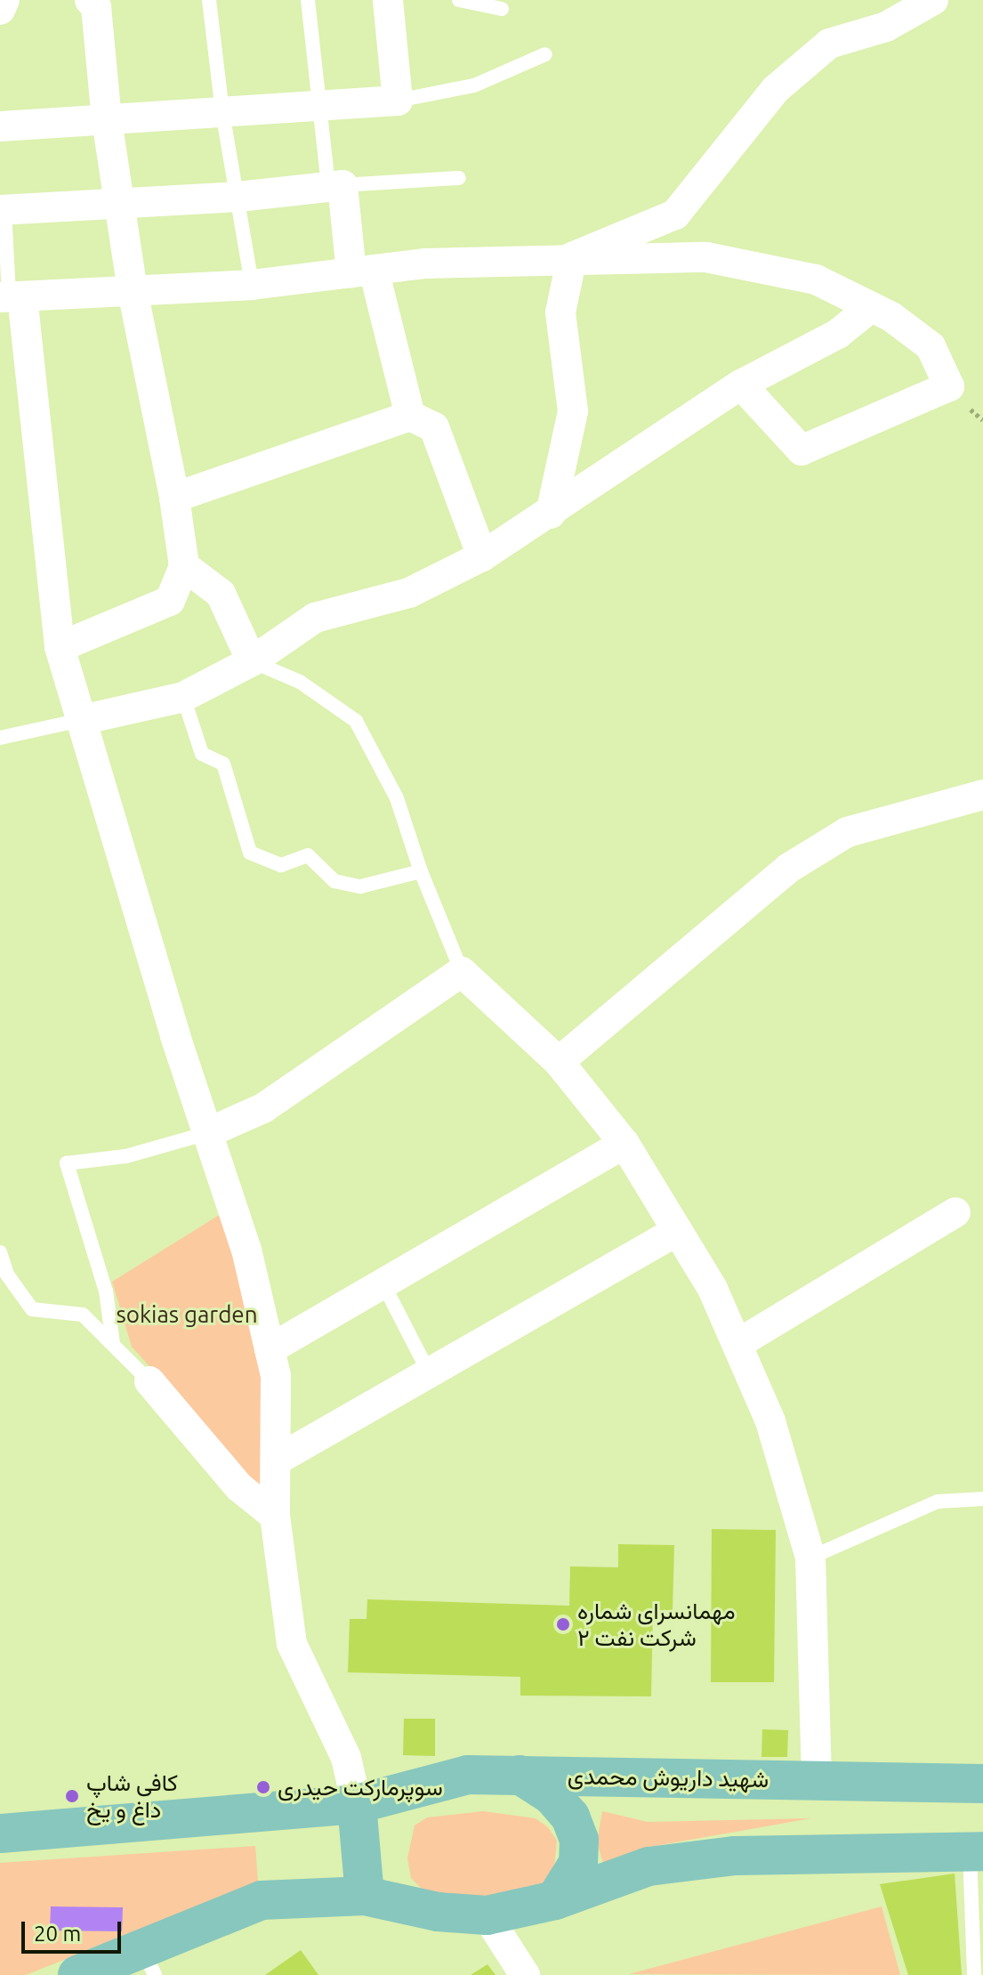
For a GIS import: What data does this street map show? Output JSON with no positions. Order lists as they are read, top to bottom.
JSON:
{
  "streets": {
    "main road": ["شهید داریوش محمدی"]
  },
  "parks": ["sokias garden"],
  "places": ["مهمانسرای شماره ۲ شرکت نفت", "سوپرمارکت حیدری", "کافی شاپ داغ و یخ"],
  "scale_bar": "20 m"
}
